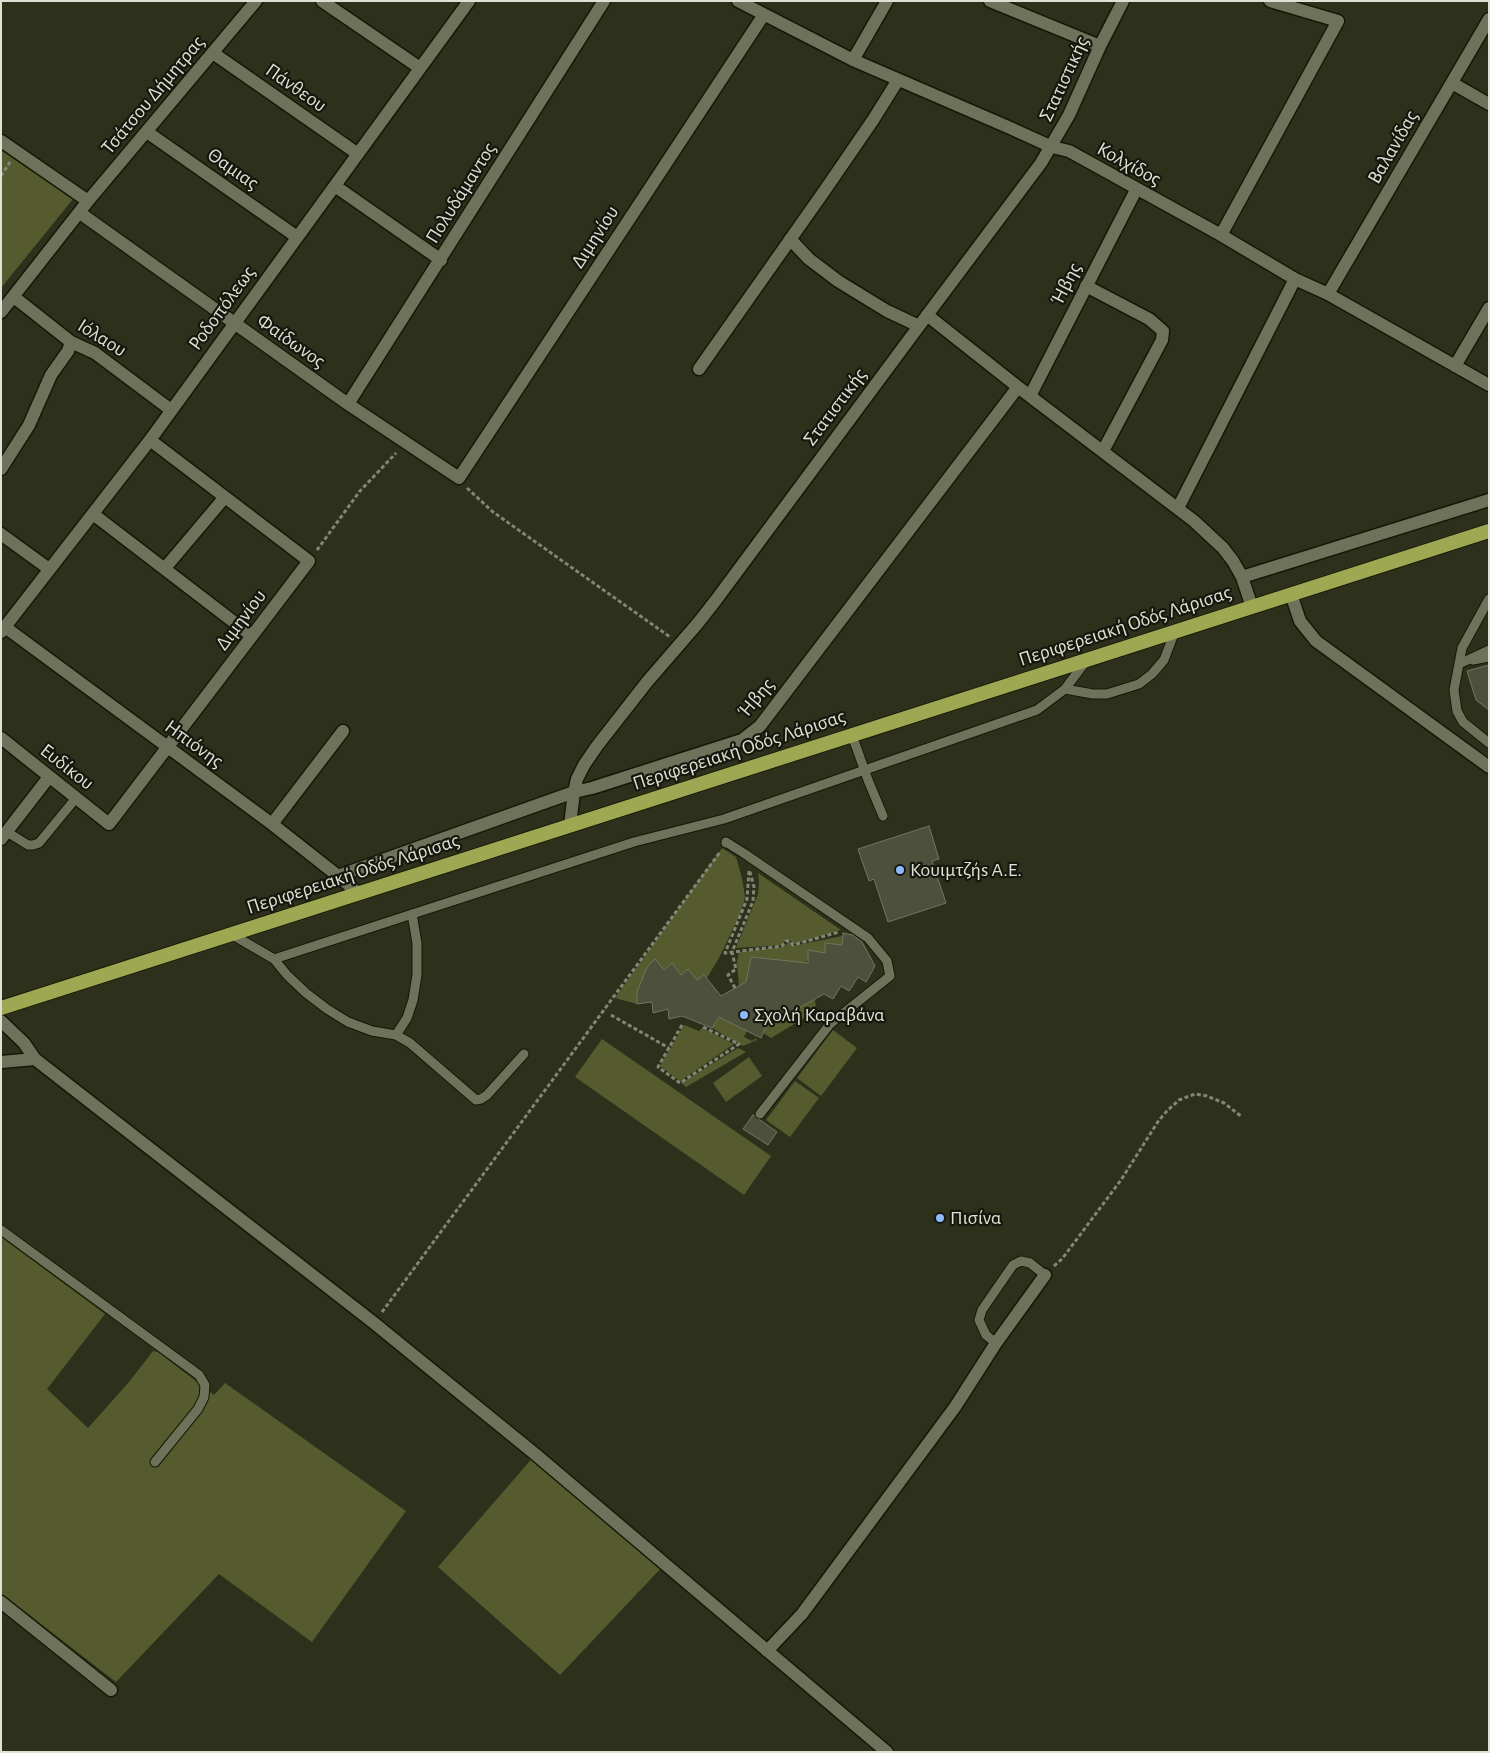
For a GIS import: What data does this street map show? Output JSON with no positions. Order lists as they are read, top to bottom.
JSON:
{
  "streets": {
    "highway": ["Περιφερειακή Οδός Λάρισας"],
    "street": [
      "Στατιστικής",
      "Πάνθεου",
      "Τσάτσου Δήμητρας",
      "Βαλανίδας",
      "Κολχίδος",
      "Θαμιας",
      "Πολυδάμαντος",
      "Διμηνίου",
      "Ήβης",
      "Ροδοπόλεως",
      "Ιόλαου",
      "Φαίδωνος",
      "Ηπιόνης",
      "Ευδίκου"
    ]
  },
  "crossings": [
    ["Στατιστικής", "Κολχίδος"],
    ["Στατιστικής", "Ήβης"],
    ["Στατιστικής", "Περιφερειακή Οδός Λάρισας"],
    ["Πάνθεου", "Τσάτσου Δήμητρας"],
    ["Πάνθεου", "Ροδοπόλεως"],
    ["Τσάτσου Δήμητρας", "Θαμιας"],
    ["Τσάτσου Δήμητρας", "Ιόλαου"],
    ["Τσάτσου Δήμητρας", "Φαίδωνος"],
    ["Βαλανίδας", "Κολχίδος"],
    ["Κολχίδος", "Διμηνίου"],
    ["Κολχίδος", "Ήβης"],
    ["Θαμιας", "Ροδοπόλεως"],
    ["Πολυδάμαντος", "Φαίδωνος"],
    ["Διμηνίου", "Φαίδωνος"],
    ["Διμηνίου", "Ηπιόνης"],
    ["Διμηνίου", "Ευδίκου"],
    ["Ήβης", "Ηπιόνης"],
    ["Ροδοπόλεως", "Ιόλαου"],
    ["Ροδοπόλεως", "Φαίδωνος"],
    ["Ροδοπόλεως", "Ηπιόνης"],
    ["Περιφερειακή Οδός Λάρισας", "Ηπιόνης"]
  ],
  "places": ["Κουιμτζήs Α.Ε.", "Σχολή Καραβάνα", "Πισίνα"]
}
